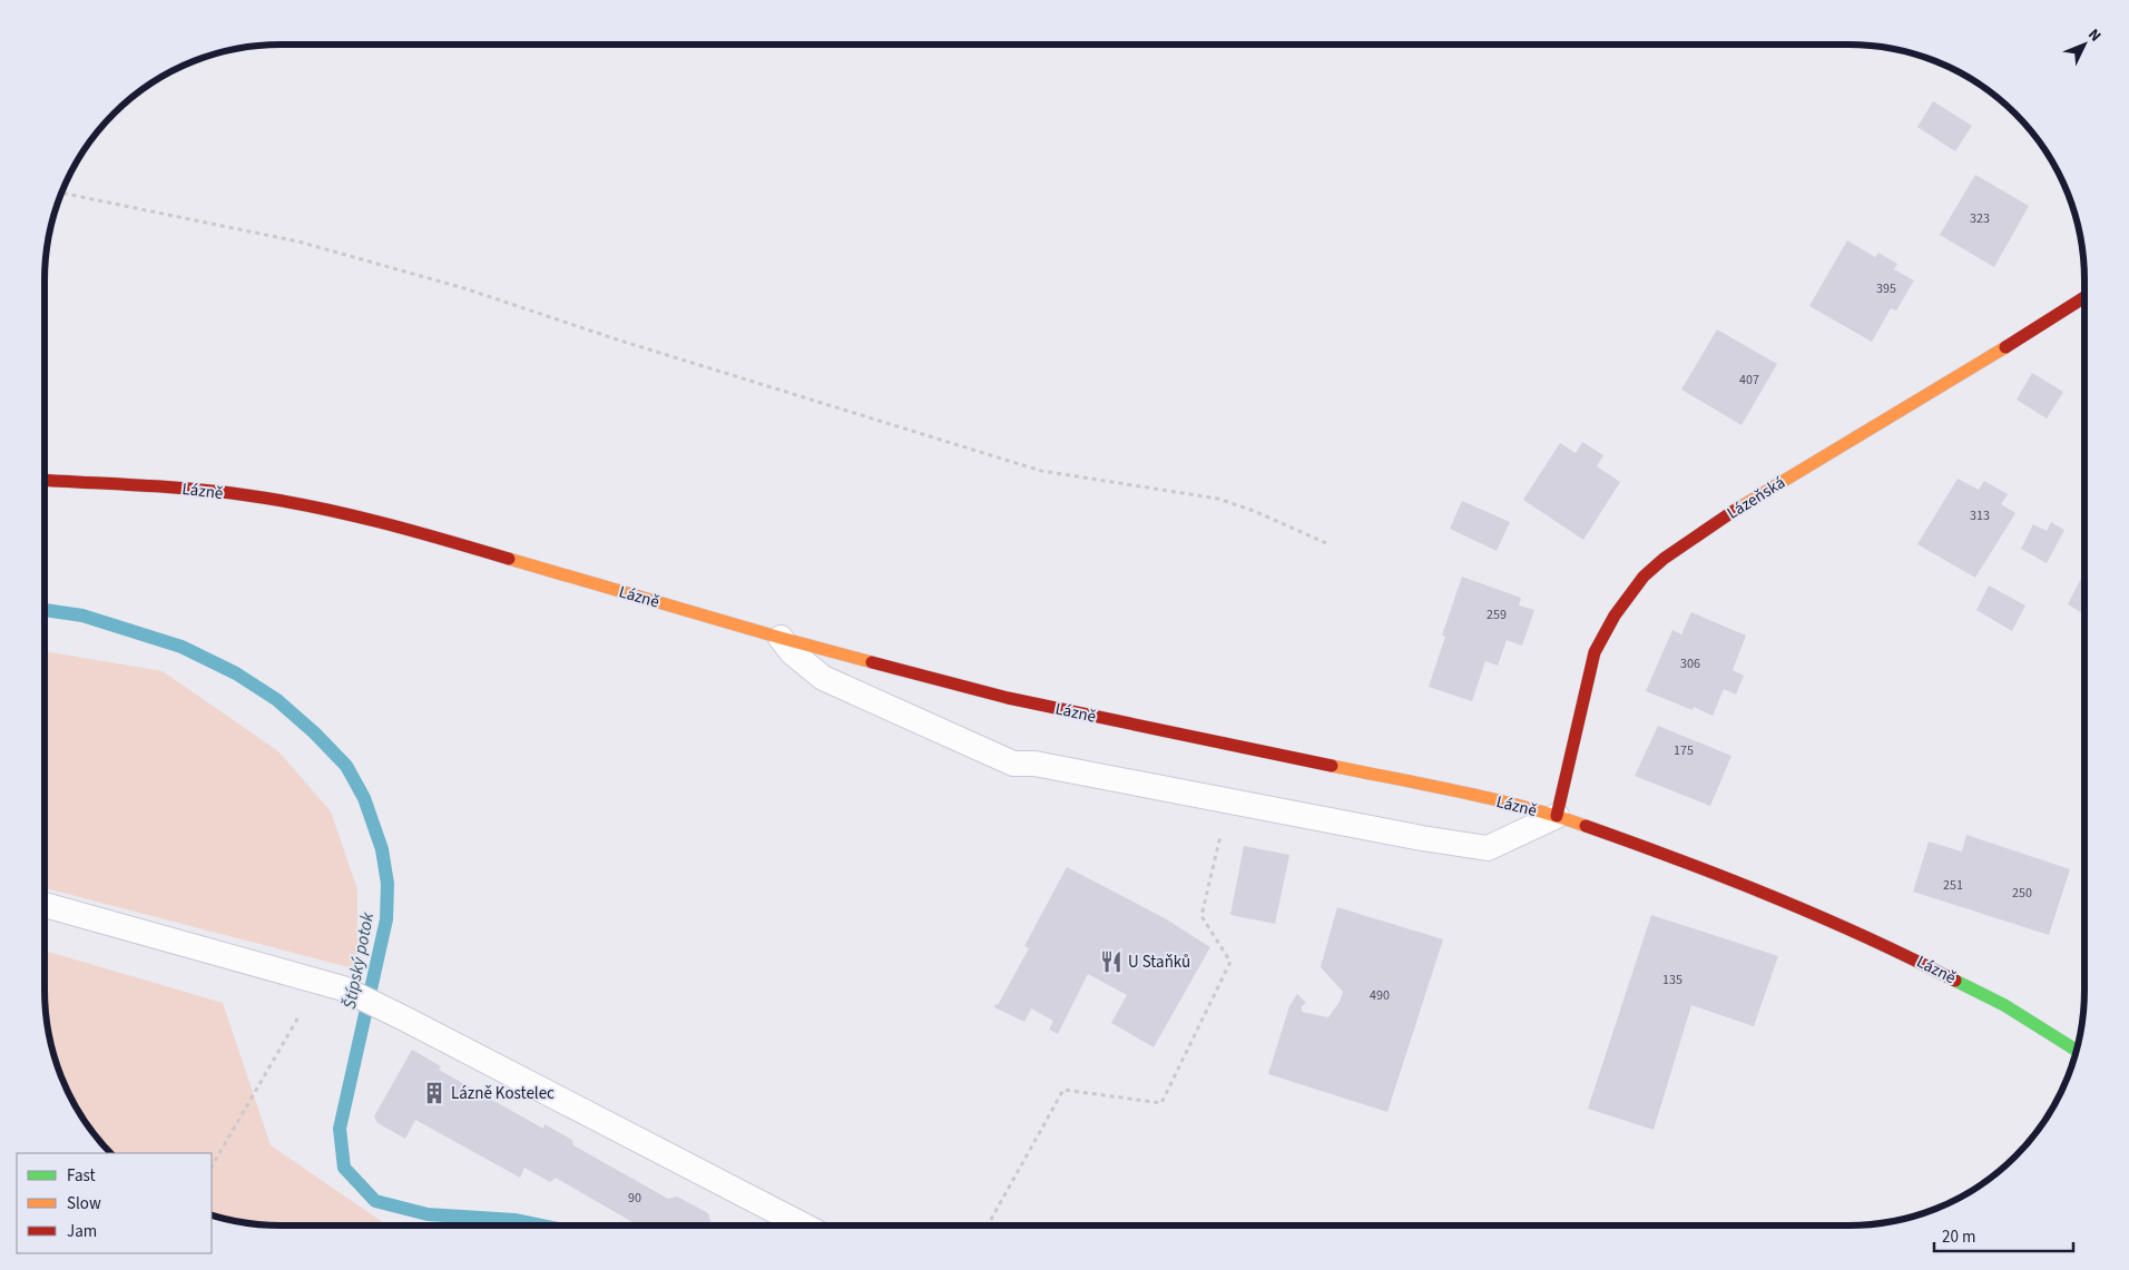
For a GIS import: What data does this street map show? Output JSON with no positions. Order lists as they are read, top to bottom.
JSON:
{
  "streets": {
    "street": ["Lázně", "Lázeňská"]
  },
  "crossings": [
    ["Lázně", "Lázeňská"]
  ],
  "water": ["Štípský potok"],
  "places": {
    "restaurant": ["U Staňků"],
    "building": ["Lázně Kostelec"]
  },
  "house_numbers": [
    "323",
    "395",
    "407",
    "313",
    "259",
    "306",
    "175",
    "251",
    "250",
    "135",
    "490",
    "90"
  ],
  "legend": ["Fast", "Slow", "Jam"],
  "scale_bar": "20 m",
  "north": "top right"
}
